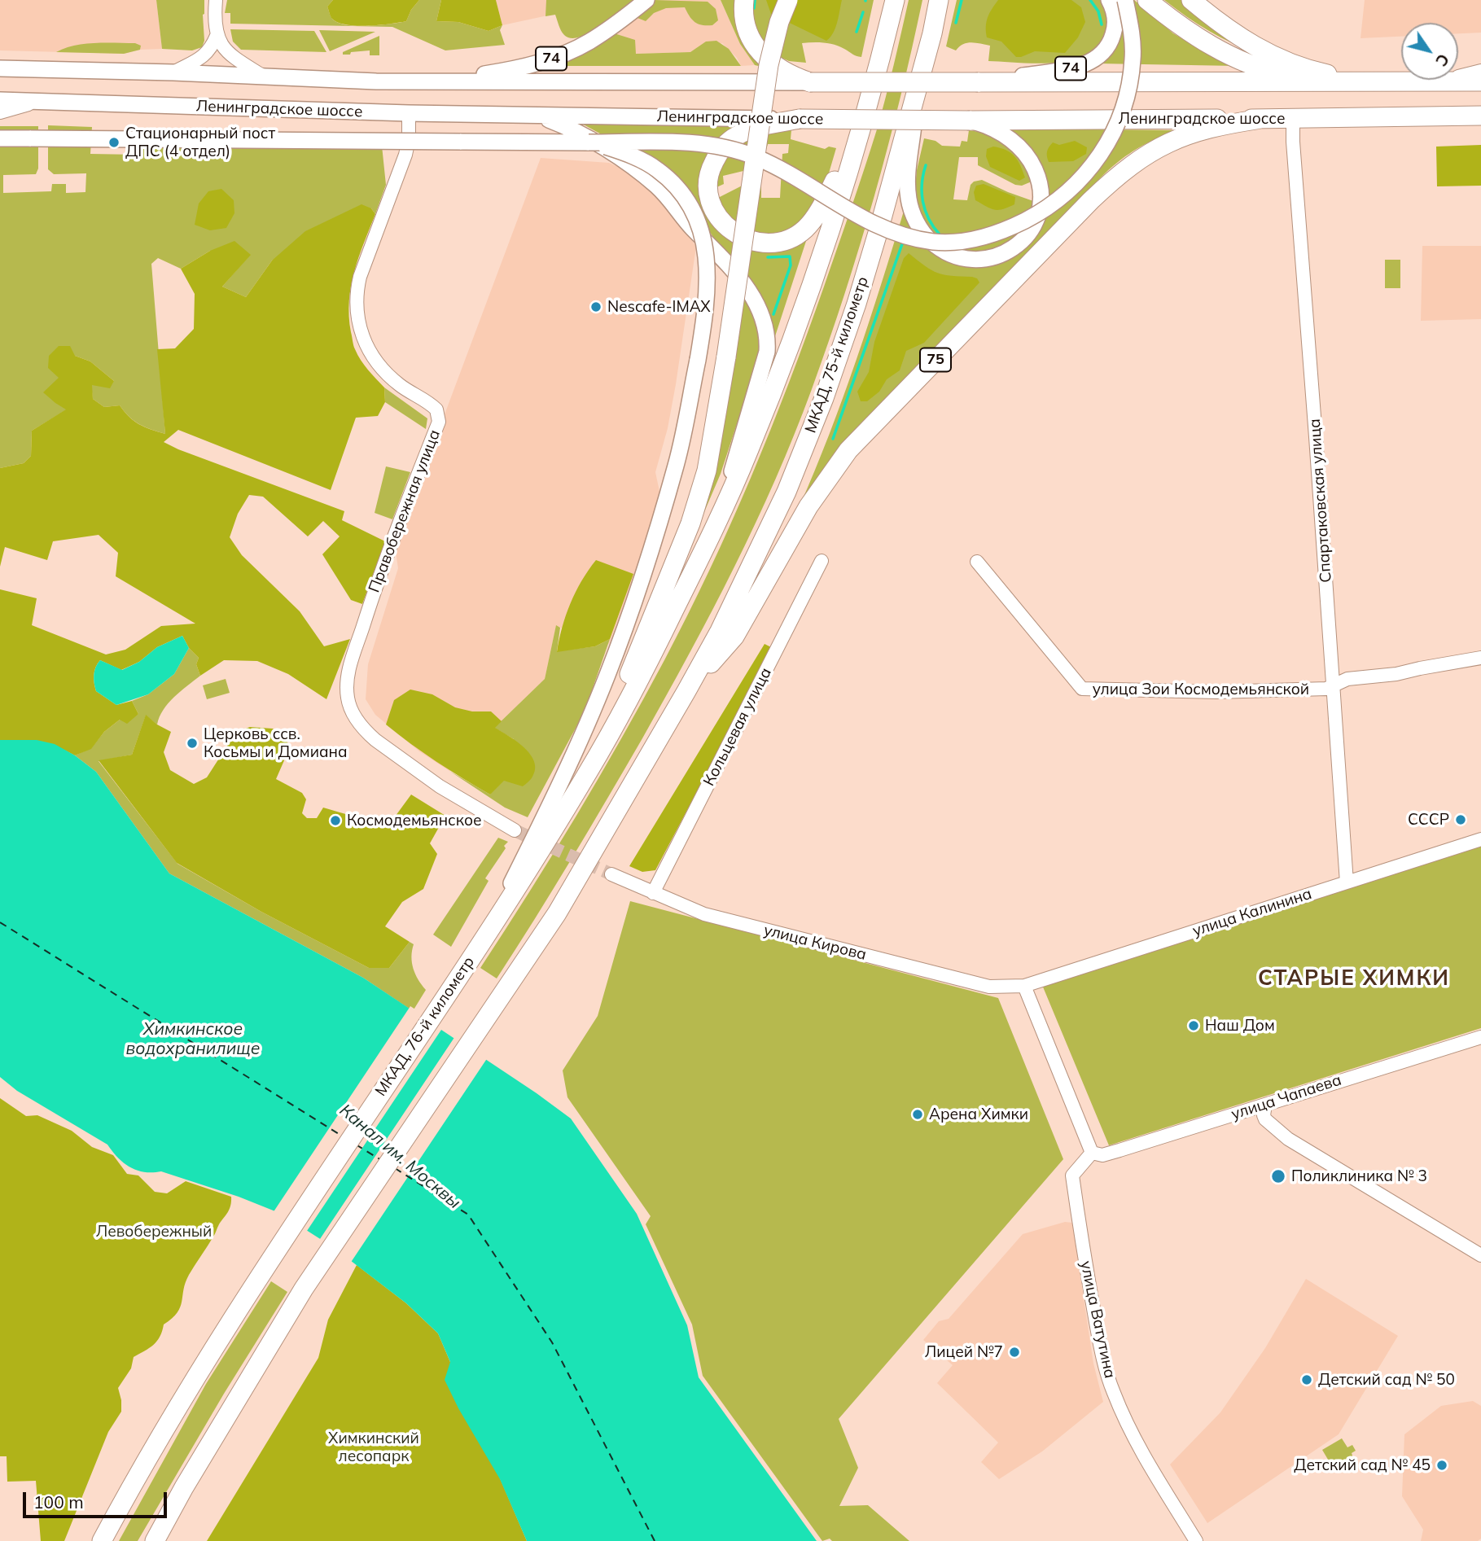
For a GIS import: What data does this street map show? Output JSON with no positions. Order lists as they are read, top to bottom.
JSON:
{
  "streets": {
    "highway": [
      "Ленинградское шоссе",
      "МКАД, 75-й километр",
      "75",
      "МКАД, 76-й километр"
    ],
    "main road": ["74"],
    "street": [
      "Спартаковская улица",
      "Правобережная улица",
      "улица Зои Космодемьянской",
      "Кольцевая улица",
      "улица Калинина",
      "улица Кирова",
      "улица Чапаева",
      "улица Ватутина"
    ]
  },
  "crossings": [
    ["74", "Ленинградское шоссе"],
    ["Ленинградское шоссе", "75"],
    ["Ленинградское шоссе", "Спартаковская улица"],
    ["Ленинградское шоссе", "Правобережная улица"],
    ["МКАД, 75-й километр", "75"],
    ["Спартаковская улица", "улица Зои Космодемьянской"],
    ["Спартаковская улица", "улица Калинина"],
    ["Кольцевая улица", "улица Кирова"],
    ["улица Калинина", "улица Кирова"],
    ["улица Чапаева", "улица Ватутина"]
  ],
  "districts": ["СТАРЫЕ ХИМКИ"],
  "water": ["Химкинское водохранилище", "Канал им. Москвы"],
  "parks": ["Левобережный", "Химкинский лесопарк"],
  "places": [
    "Стационарный пост ДПС (4 отдел)",
    "Nescafe-IMAX",
    "Церковь ссв. Косьмы и Домиана",
    "СССР",
    "Космодемьянское",
    "Наш Дом",
    "Арена Химки",
    "Поликлиника № 3",
    "Лицей №7",
    "Детский сад № 50",
    "Детский сад № 45"
  ],
  "scale_bar": "100 m",
  "north": "bottom right"
}
